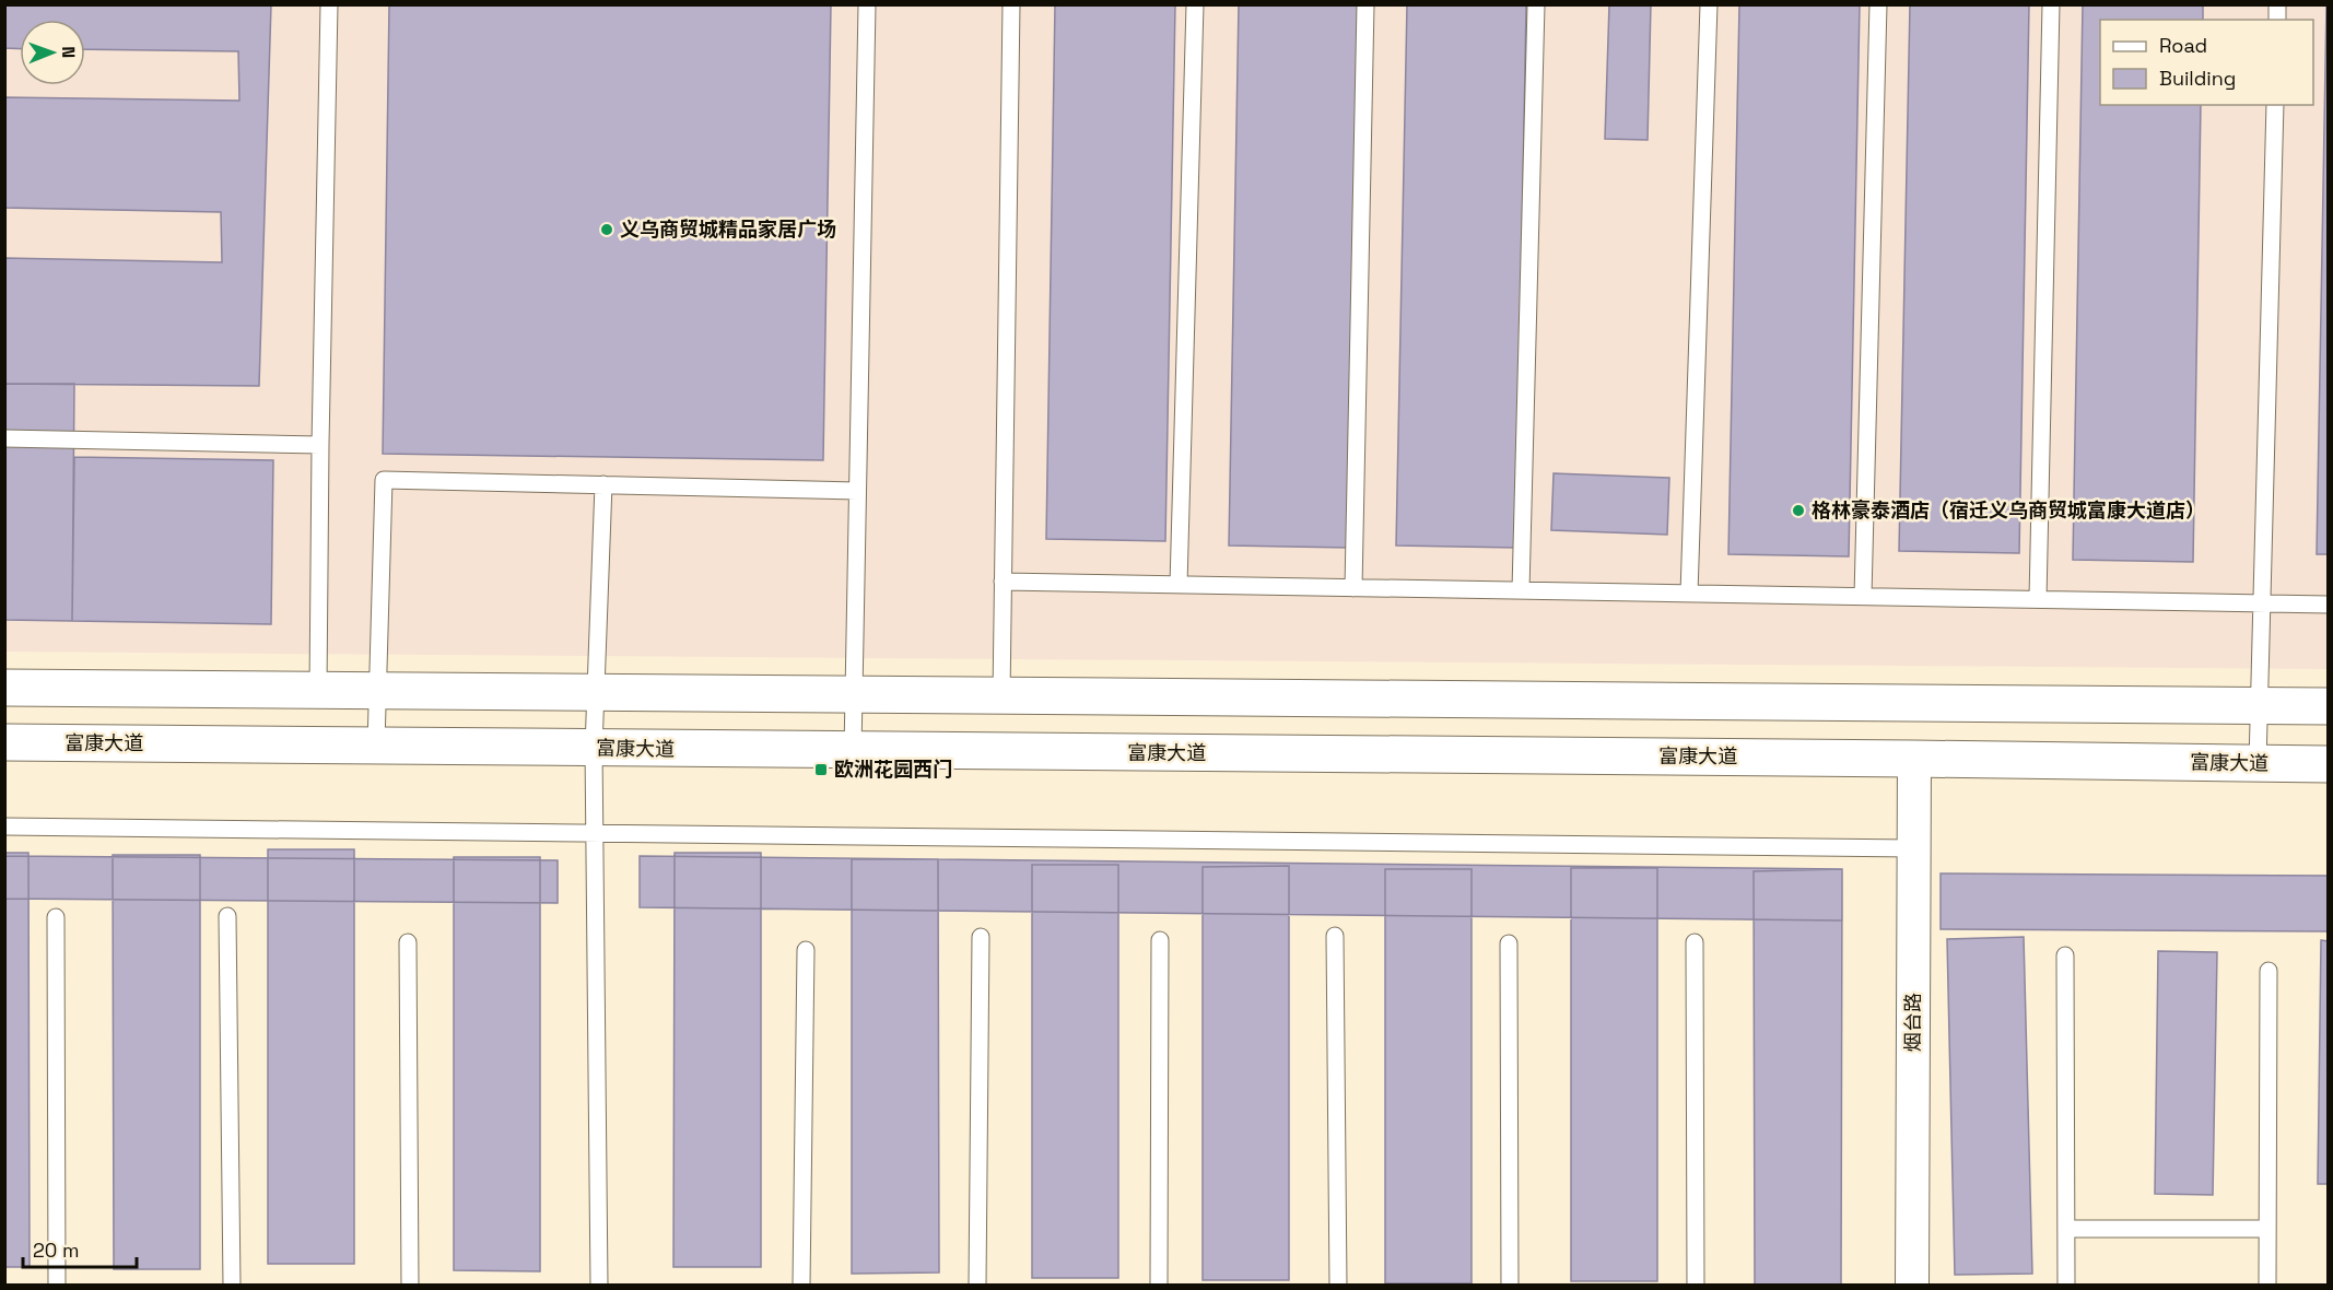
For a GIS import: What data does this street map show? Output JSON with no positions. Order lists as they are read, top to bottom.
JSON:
{
  "streets": {
    "street": ["富康大道", "烟台路"]
  },
  "crossings": [
    ["富康大道", "烟台路"]
  ],
  "places": {
    "other": ["义乌商贸城精品家居广场", "格林豪泰酒店（宿迁义乌商贸城富康大道店）"],
    "transit": ["欧洲花园西门"]
  },
  "legend": ["Road", "Building"],
  "scale_bar": "20 m",
  "north": "right"
}
